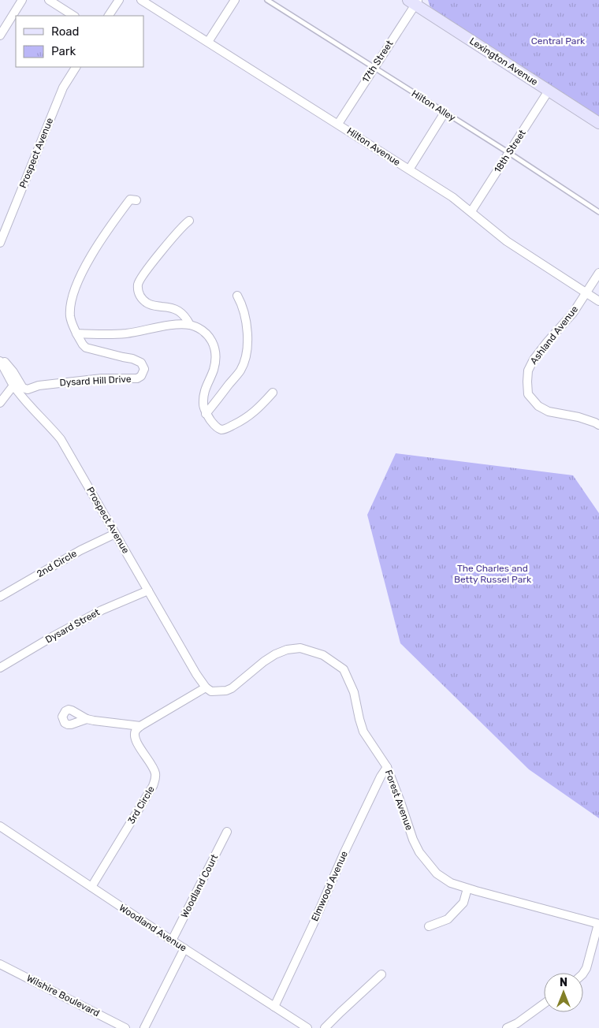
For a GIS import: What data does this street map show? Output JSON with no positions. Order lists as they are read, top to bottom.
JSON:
{
  "streets": {
    "street": [
      "17th Street",
      "Lexington Avenue",
      "Hilton Avenue",
      "18th Street",
      "Prospect Avenue",
      "Ashland Avenue",
      "Dysard Hill Drive",
      "2nd Circle",
      "Dysard Street",
      "Forest Avenue",
      "3rd Circle",
      "Woodland Court",
      "Elmwood Avenue",
      "Woodland Avenue",
      "Wilshire Boulevard"
    ],
    "lane": ["Hilton Alley"]
  },
  "crossings": [
    ["17th Street", "Lexington Avenue"],
    ["17th Street", "Hilton Alley"],
    ["17th Street", "Hilton Avenue"],
    ["Lexington Avenue", "18th Street"],
    ["Hilton Alley", "18th Street"],
    ["Hilton Avenue", "18th Street"],
    ["Hilton Avenue", "Ashland Avenue"],
    ["Prospect Avenue", "2nd Circle"],
    ["Prospect Avenue", "Dysard Street"],
    ["Prospect Avenue", "Forest Avenue"],
    ["Forest Avenue", "Elmwood Avenue"],
    ["3rd Circle", "Woodland Avenue"],
    ["Woodland Court", "Woodland Avenue"],
    ["Elmwood Avenue", "Woodland Avenue"]
  ],
  "parks": ["Central Park", "The Charles and Betty Russel Park"],
  "legend": ["Road", "Park"],
  "north": "top"
}
